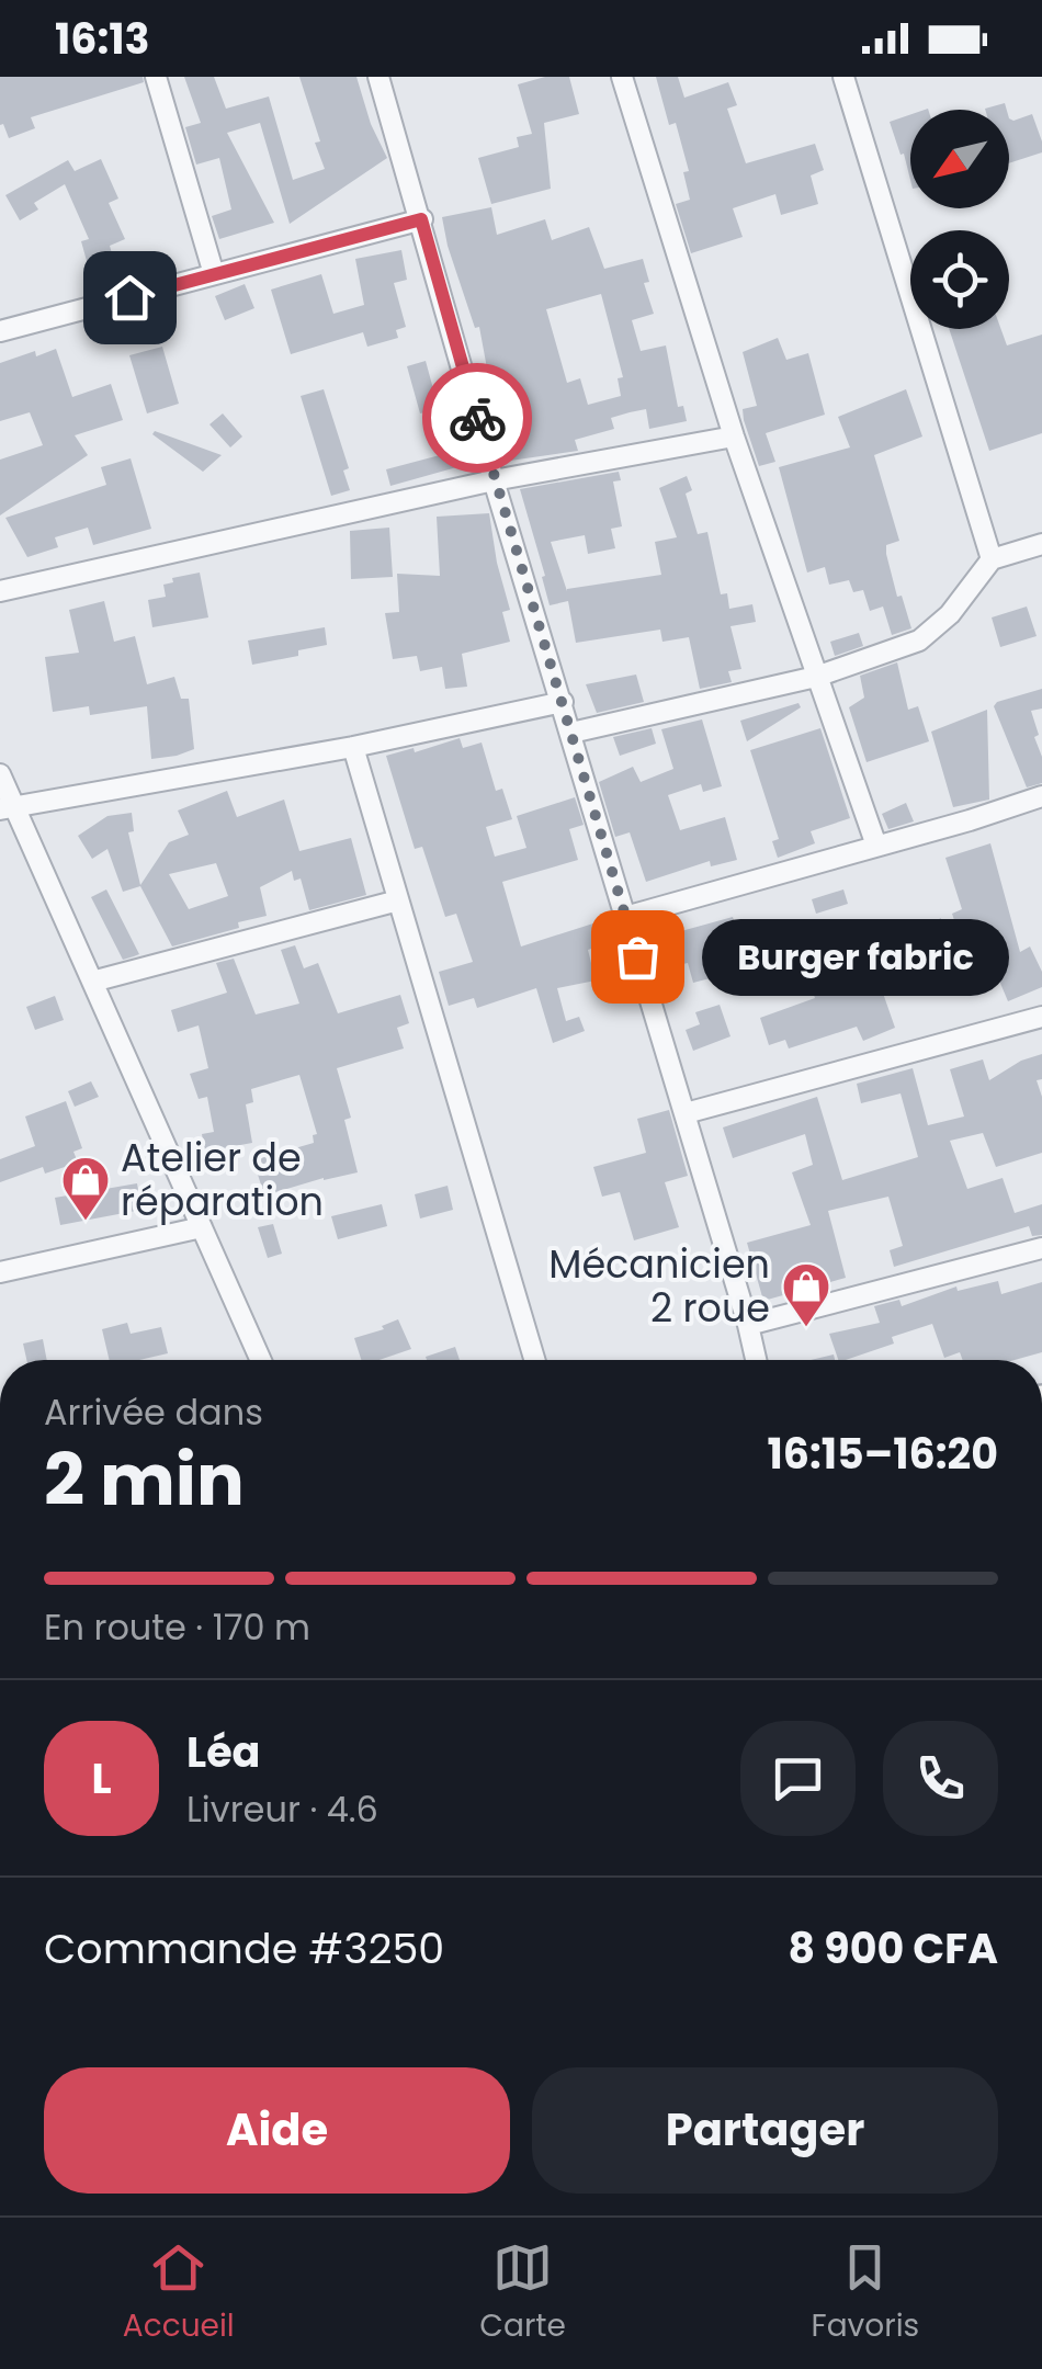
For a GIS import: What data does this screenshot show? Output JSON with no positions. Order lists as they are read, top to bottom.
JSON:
{
  "places": {
    "other": ["Burger fabric"],
    "shop": ["Atelier de réparation", "Mécanicien 2 roue"]
  },
  "north": "bottom left",
  "page": {
    "status": "16:13",
    "bubble": "Burger fabric",
    "heading": ["2 min", "Arrivée dans", "16:15–16:20"],
    "panel": [
      "Léa",
      "Livreur · 4.6",
      "Commande #3250",
      "8 900 CFA"
    ],
    "bar": "En route · 170 m",
    "round": "L",
    "buttons": ["Aide", "Partager"],
    "tabs": ["Accueil", "Carte", "Favoris"]
  }
}
